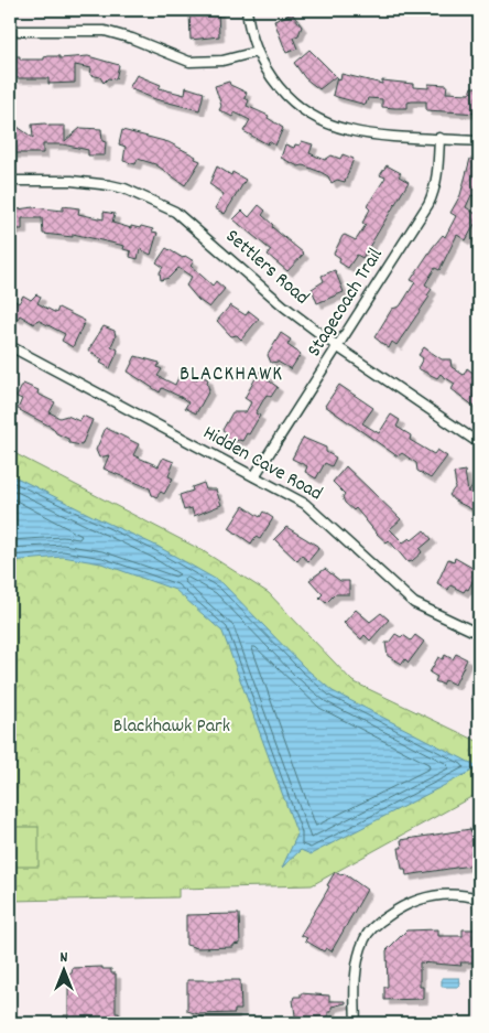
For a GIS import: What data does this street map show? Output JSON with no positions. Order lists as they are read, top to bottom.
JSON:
{
  "streets": {
    "street": ["Settlers Road", "Stagecoach Trail", "Hidden Cave Road"]
  },
  "crossings": [
    ["Settlers Road", "Stagecoach Trail"],
    ["Stagecoach Trail", "Hidden Cave Road"]
  ],
  "districts": ["BLACKHAWK"],
  "parks": ["Blackhawk Park"],
  "north": "top"
}
